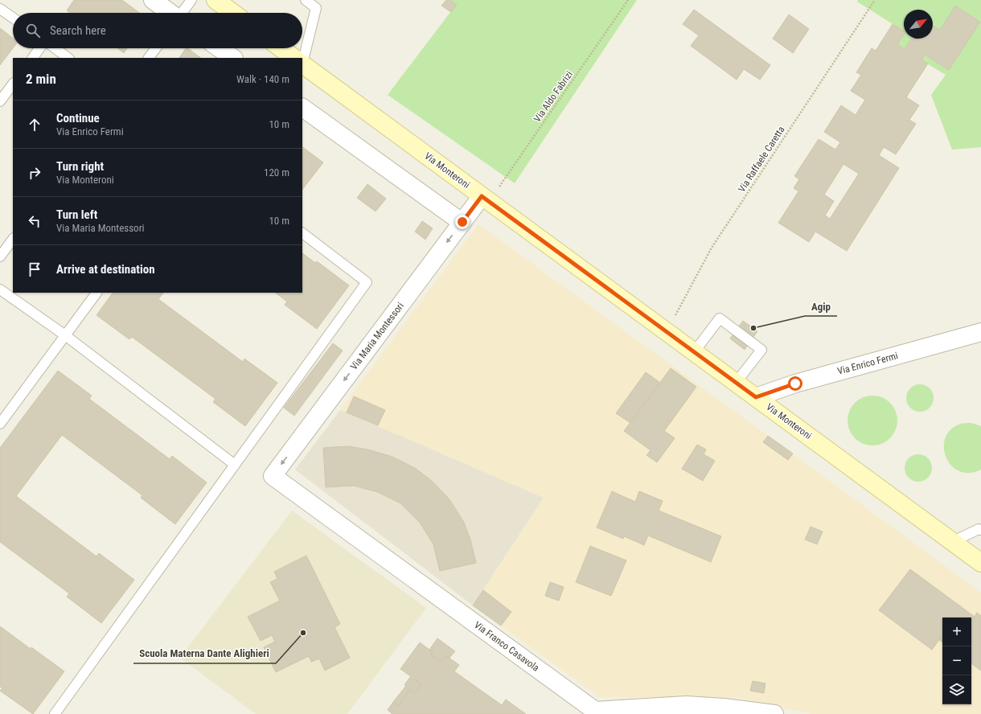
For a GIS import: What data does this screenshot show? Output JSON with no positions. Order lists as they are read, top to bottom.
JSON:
{
  "streets": {
    "main road": ["Via Monteroni"],
    "street": ["Via Maria Montessori", "Via Enrico Fermi", "Via Franco Casavola"],
    "path": ["Via Aldo Fabrizi", "Via Raffaele Caretta"]
  },
  "crossings": [
    ["Via Aldo Fabrizi", "Via Monteroni"],
    ["Via Aldo Fabrizi", "Via Maria Montessori"],
    ["Via Raffaele Caretta", "Via Monteroni"],
    ["Via Monteroni", "Via Maria Montessori"],
    ["Via Monteroni", "Via Enrico Fermi"],
    ["Via Maria Montessori", "Via Franco Casavola"]
  ],
  "one_way": ["Via Maria Montessori"],
  "places": ["Agip", "Scuola Materna Dante Alighieri"],
  "north": "top right",
  "page": {
    "search": "Search here",
    "heading": ["2 min", "Walk · 140 m"],
    "list": [
      ["Continue", "Via Enrico Fermi", "10 m"],
      ["Turn right", "Via Monteroni", "120 m"],
      ["Turn left", "Via Maria Montessori", "10 m"],
      "Arrive at destination"
    ],
    "map_buttons": ["+", "−"]
  }
}
